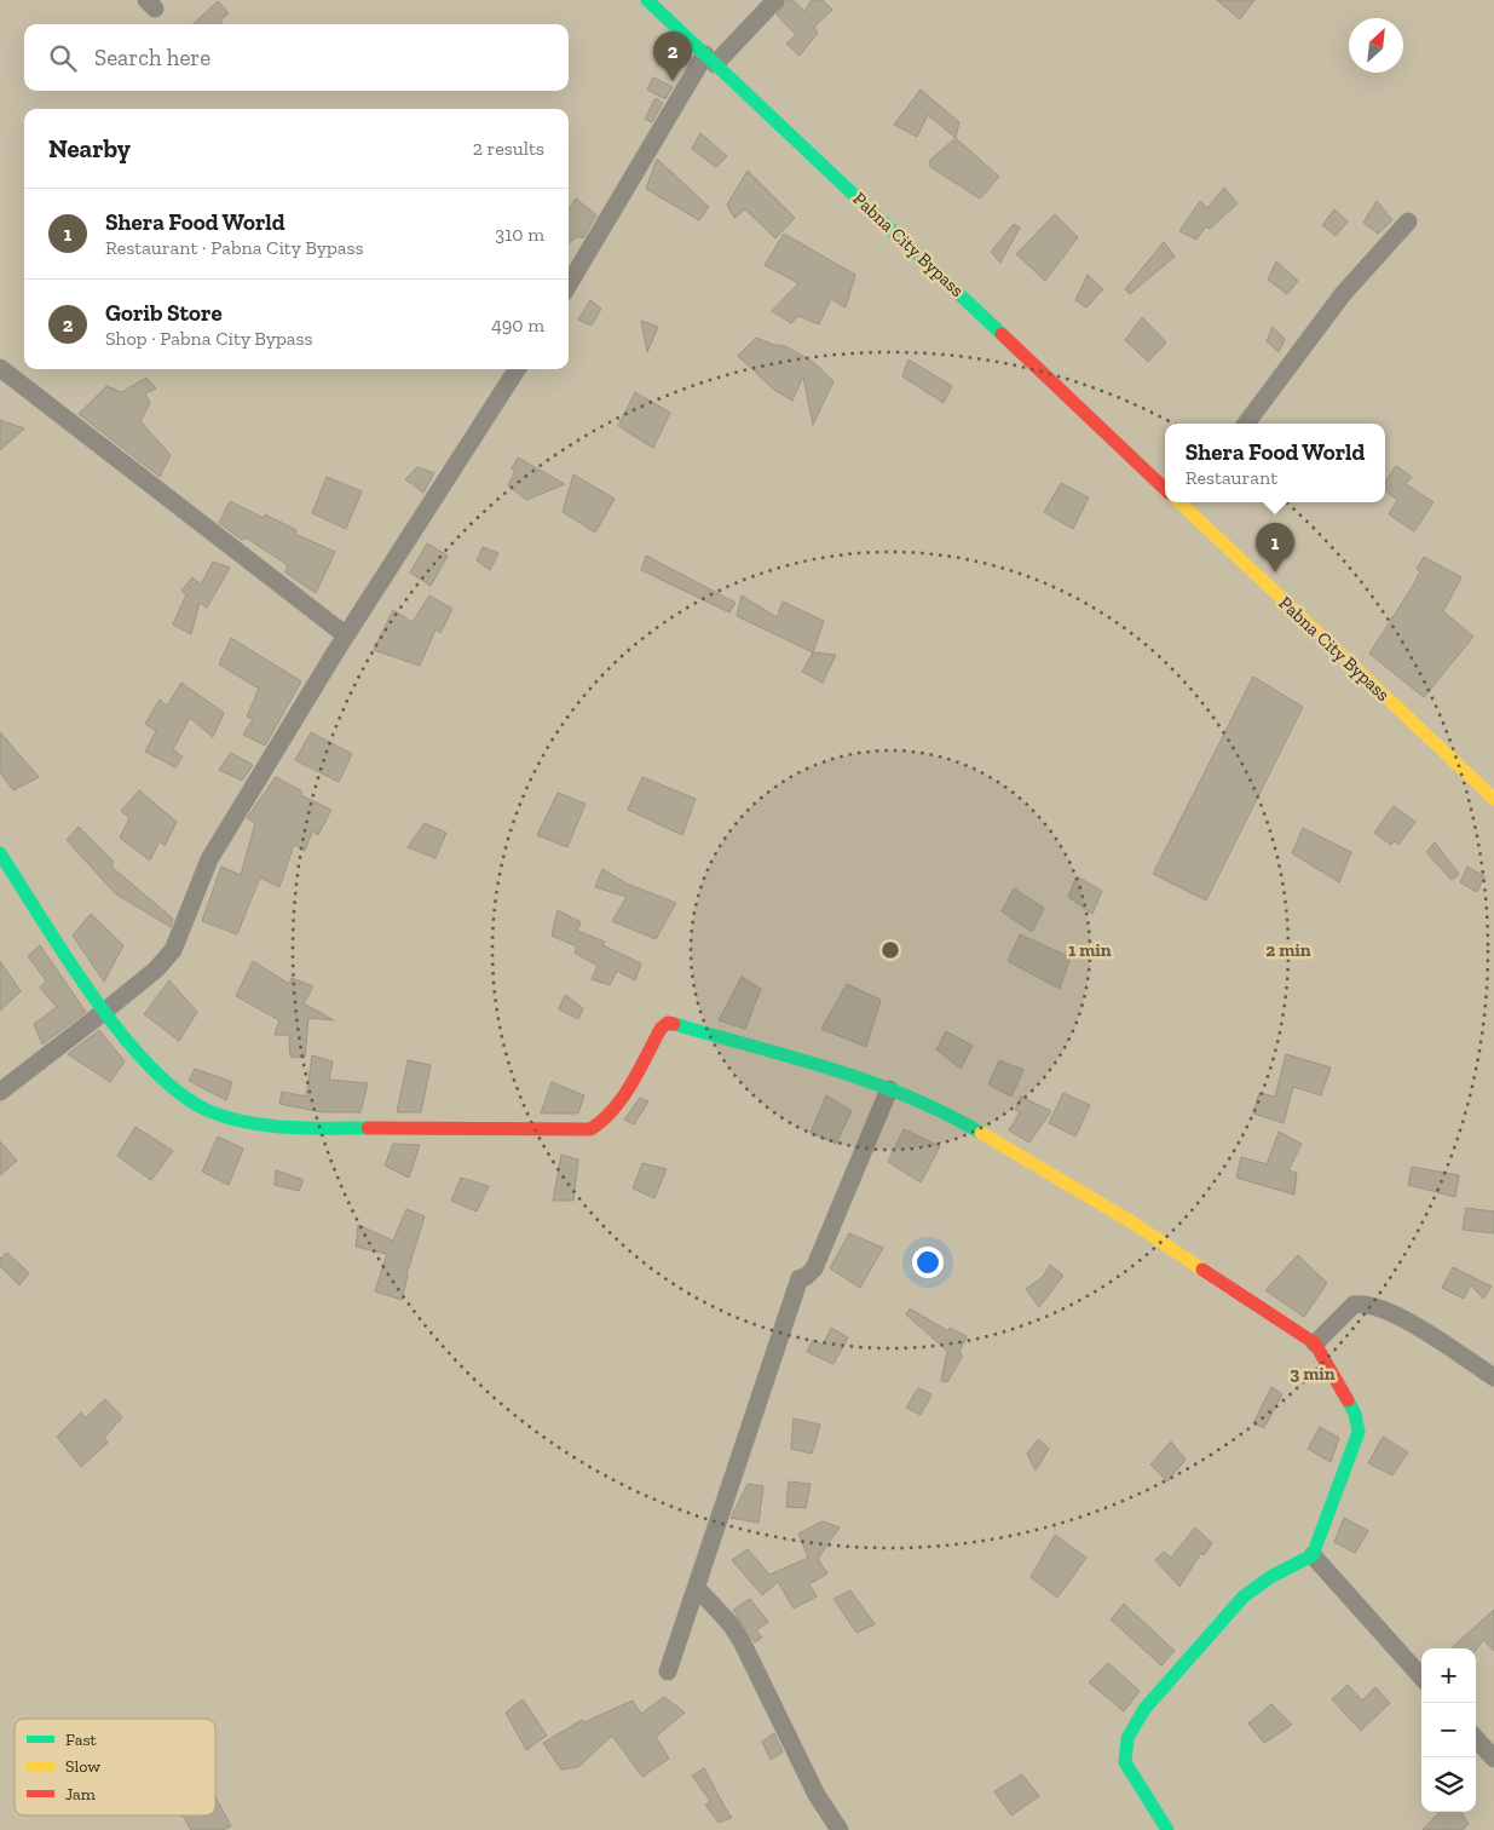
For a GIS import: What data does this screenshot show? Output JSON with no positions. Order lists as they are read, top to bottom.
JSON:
{
  "streets": {
    "main road": ["Pabna City Bypass"]
  },
  "legend": ["Fast", "Slow", "Jam"],
  "north": "top right",
  "page": {
    "search": "Search here",
    "pins": ["2", "1"],
    "heading": ["Nearby", "2 results"],
    "list": [
      {
        "mark": "1",
        "name": "Shera Food World",
        "note": "Restaurant · Pabna City Bypass",
        "value": "310 m"
      },
      {
        "mark": "2",
        "name": "Gorib Store",
        "note": "Shop · Pabna City Bypass",
        "value": "490 m"
      }
    ],
    "popup": ["Shera Food World", "Restaurant"],
    "map_buttons": ["+", "−"]
  },
  "rings": ["1 min", "2 min", "3 min"]
}
